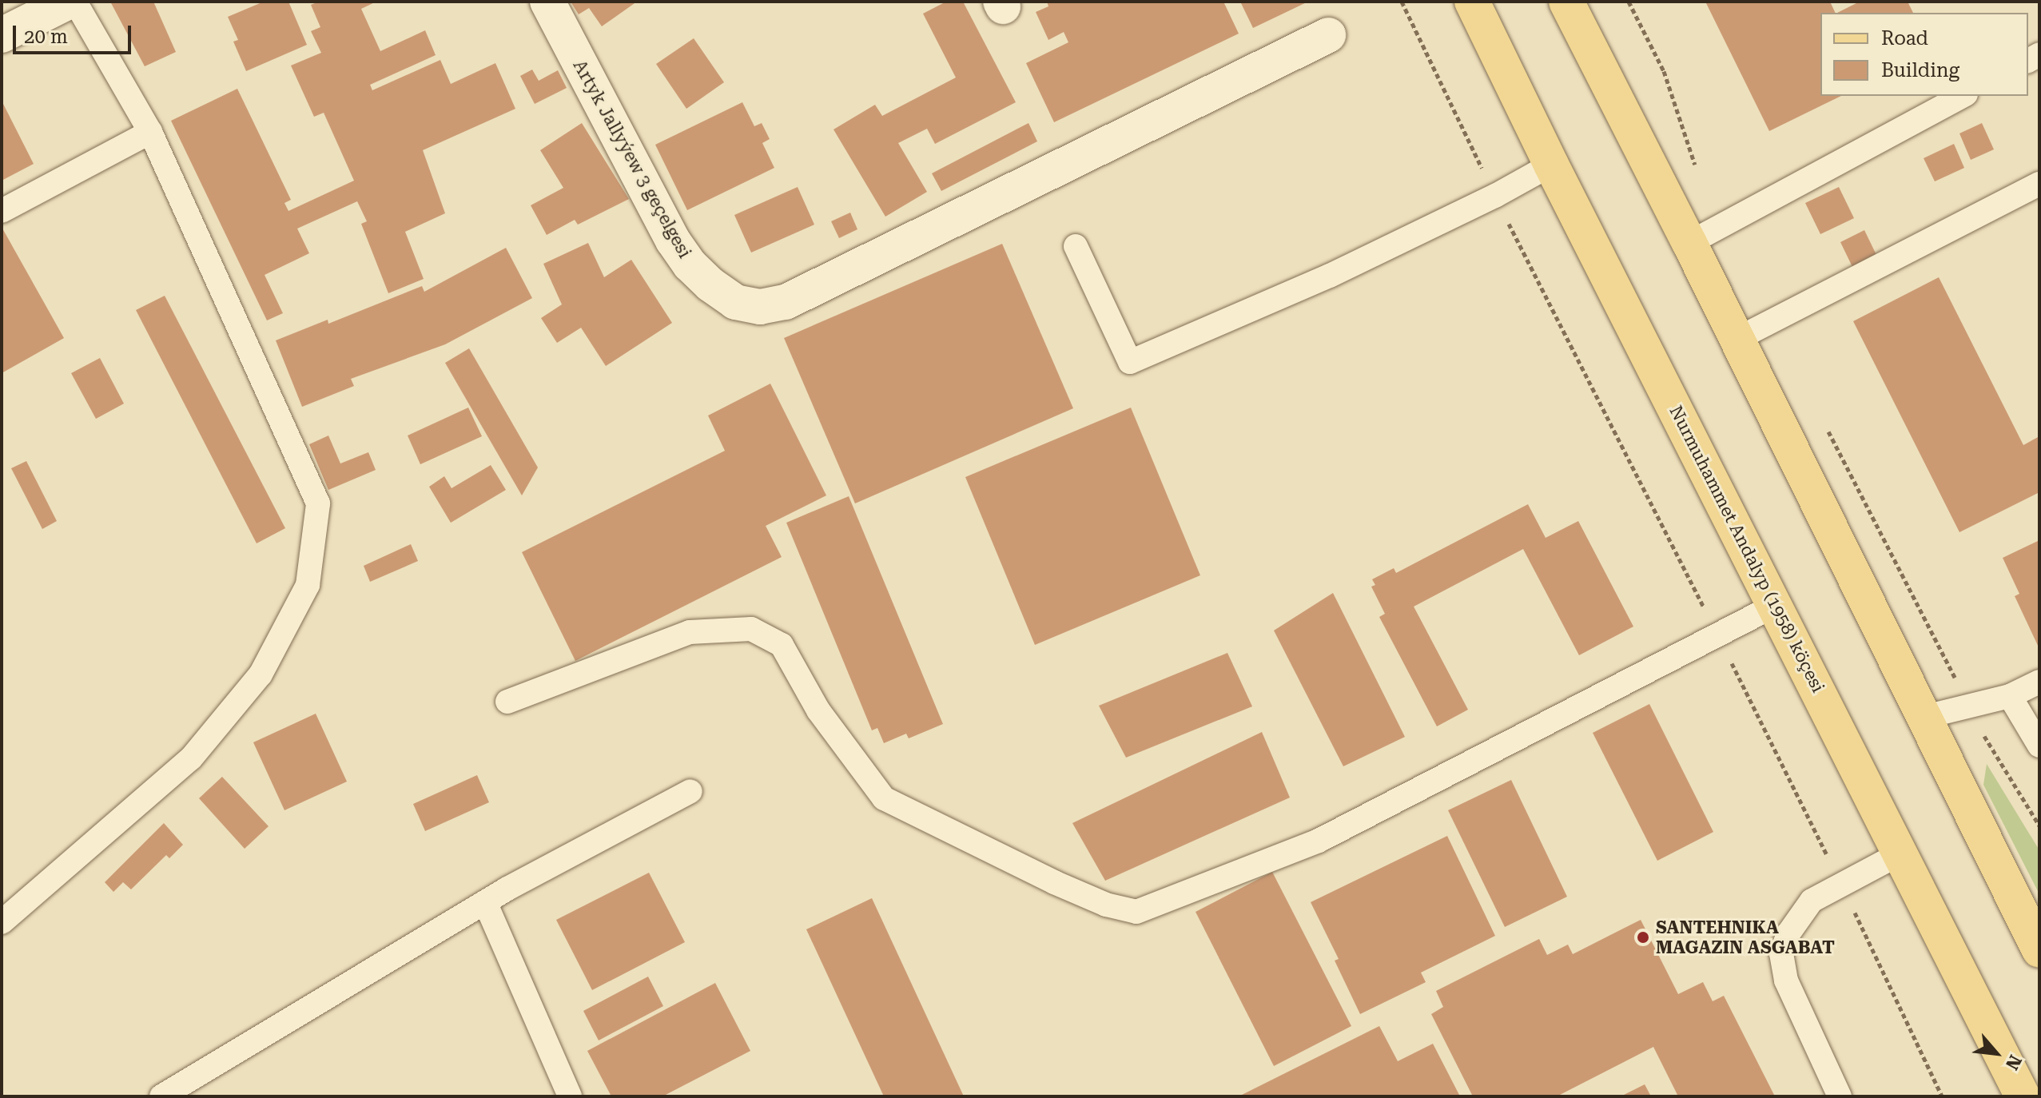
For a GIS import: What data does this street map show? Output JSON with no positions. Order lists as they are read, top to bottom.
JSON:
{
  "streets": {
    "main road": ["Nurmuhammet Andalyp (1958) köçesi"],
    "street": ["Artyk Jallyýew 3 geçelgesi"]
  },
  "places": ["SANTEHNIKA MAGAZIN ASGABAT"],
  "legend": ["Road", "Building"],
  "scale_bar": "20 m",
  "north": "bottom right"
}
